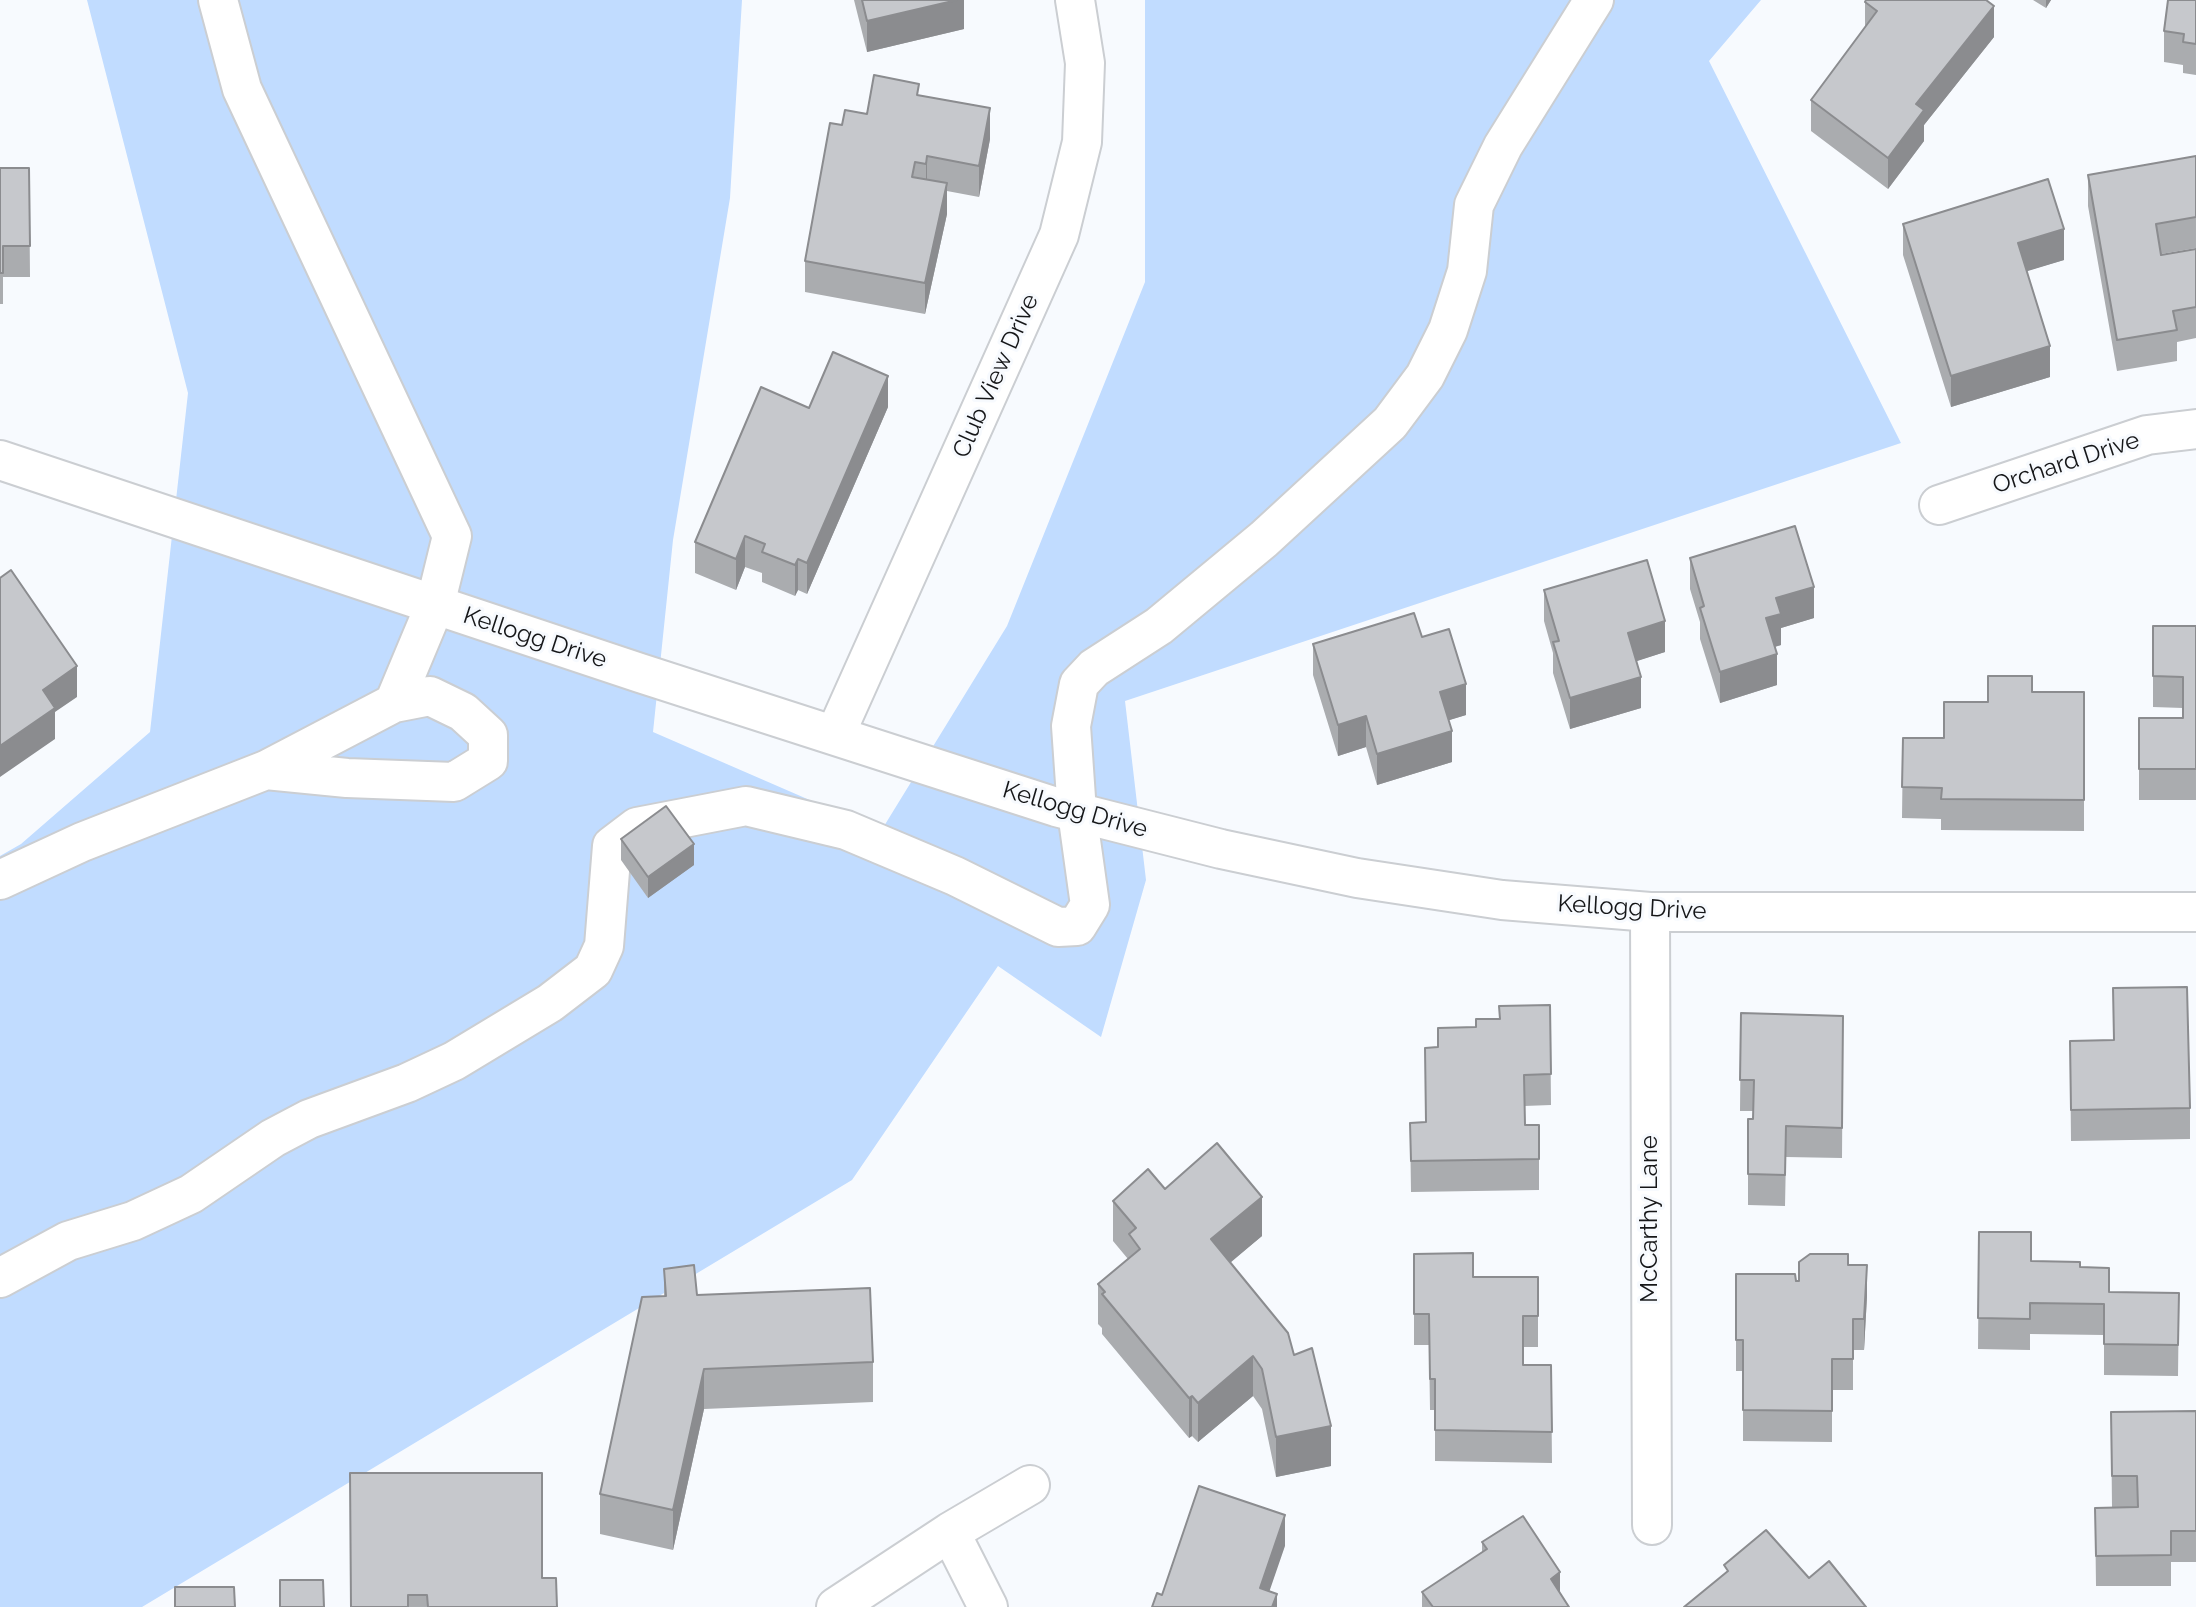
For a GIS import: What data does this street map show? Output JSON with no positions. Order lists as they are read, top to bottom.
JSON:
{
  "streets": {
    "main road": [
      "Club View Drive",
      "Orchard Drive",
      "Kellogg Drive",
      "McCarthy Lane"
    ]
  },
  "crossings": [
    ["Club View Drive", "Kellogg Drive"],
    ["Kellogg Drive", "McCarthy Lane"]
  ]
}
